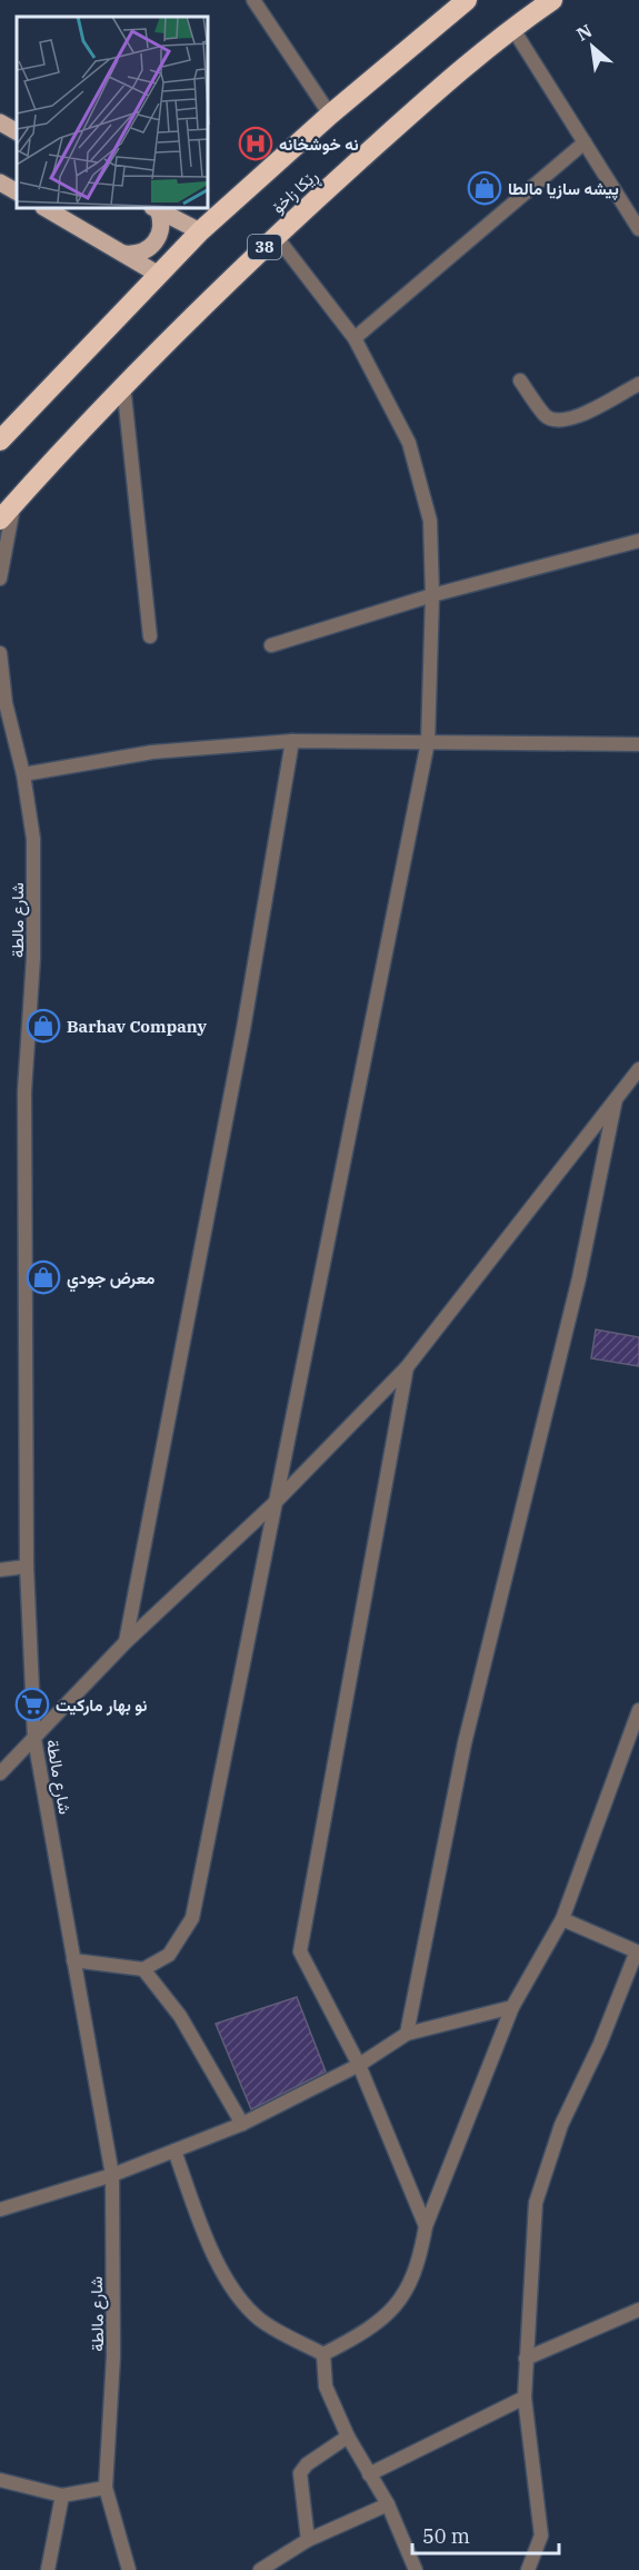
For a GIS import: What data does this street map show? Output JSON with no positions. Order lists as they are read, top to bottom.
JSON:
{
  "streets": {
    "highway": ["ڕێکا زاخۆ", "38"],
    "street": ["شارع مالطة"]
  },
  "places": {
    "hospital": ["نه خوشخانه"],
    "shop": ["پيشه سازيا مالطا", "Barhav Company", "معرض جودي"],
    "supermarket": ["نو بهار ماركيت"]
  },
  "scale_bar": "50 m",
  "north": "top left"
}
